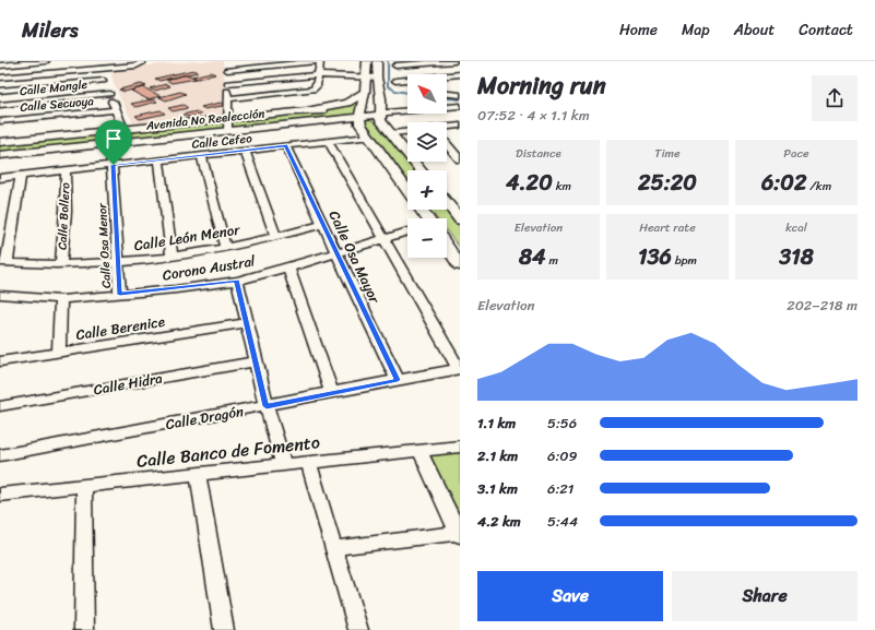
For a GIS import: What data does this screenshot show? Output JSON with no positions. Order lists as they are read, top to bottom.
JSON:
{
  "streets": {
    "main road": ["Avenida No Reelección"],
    "street": [
      "Calle Mangle",
      "Calle Secuoya",
      "Calle Cefeo",
      "Calle Bollero",
      "Calle León Menor",
      "Calle Osa Menor",
      "Calle Osa Mayor",
      "Corono Austral",
      "Calle Berenice",
      "Calle Hidra",
      "Calle Dragón",
      "Calle Banco de Fomento"
    ]
  },
  "crossings": [
    ["Avenida No Reelección", "Calle Osa Menor"],
    ["Calle Cefeo", "Calle Bollero"],
    ["Calle Cefeo", "Calle Osa Menor"],
    ["Calle Cefeo", "Calle Osa Mayor"],
    ["Calle Bollero", "Calle León Menor"],
    ["Calle León Menor", "Calle Osa Menor"],
    ["Calle León Menor", "Calle Osa Mayor"],
    ["Calle Osa Menor", "Corono Austral"],
    ["Calle Osa Mayor", "Corono Austral"],
    ["Calle Osa Mayor", "Calle Dragón"]
  ],
  "north": "top left",
  "page": {
    "header": "Milers",
    "nav": [
      "Home",
      "Map",
      "About",
      "Contact"
    ],
    "heading": ["Morning run", "07:52 · 4 × 1.1 km"],
    "map_buttons": ["+", "−"],
    "stats": [
      ["Distance", "4.20 km"],
      ["Time", "25:20"],
      ["Pace", "6:02 /km"],
      ["Elevation", "84 m"],
      ["Heart rate", "136 bpm"],
      ["kcal", "318"]
    ],
    "chart": ["Elevation", "202–218 m"],
    "list": [
      {
        "name": "1.1 km",
        "note": "5:56"
      },
      {
        "name": "2.1 km",
        "note": "6:09"
      },
      {
        "name": "3.1 km",
        "note": "6:21"
      },
      {
        "name": "4.2 km",
        "note": "5:44"
      }
    ],
    "buttons": ["Save", "Share"]
  }
}
